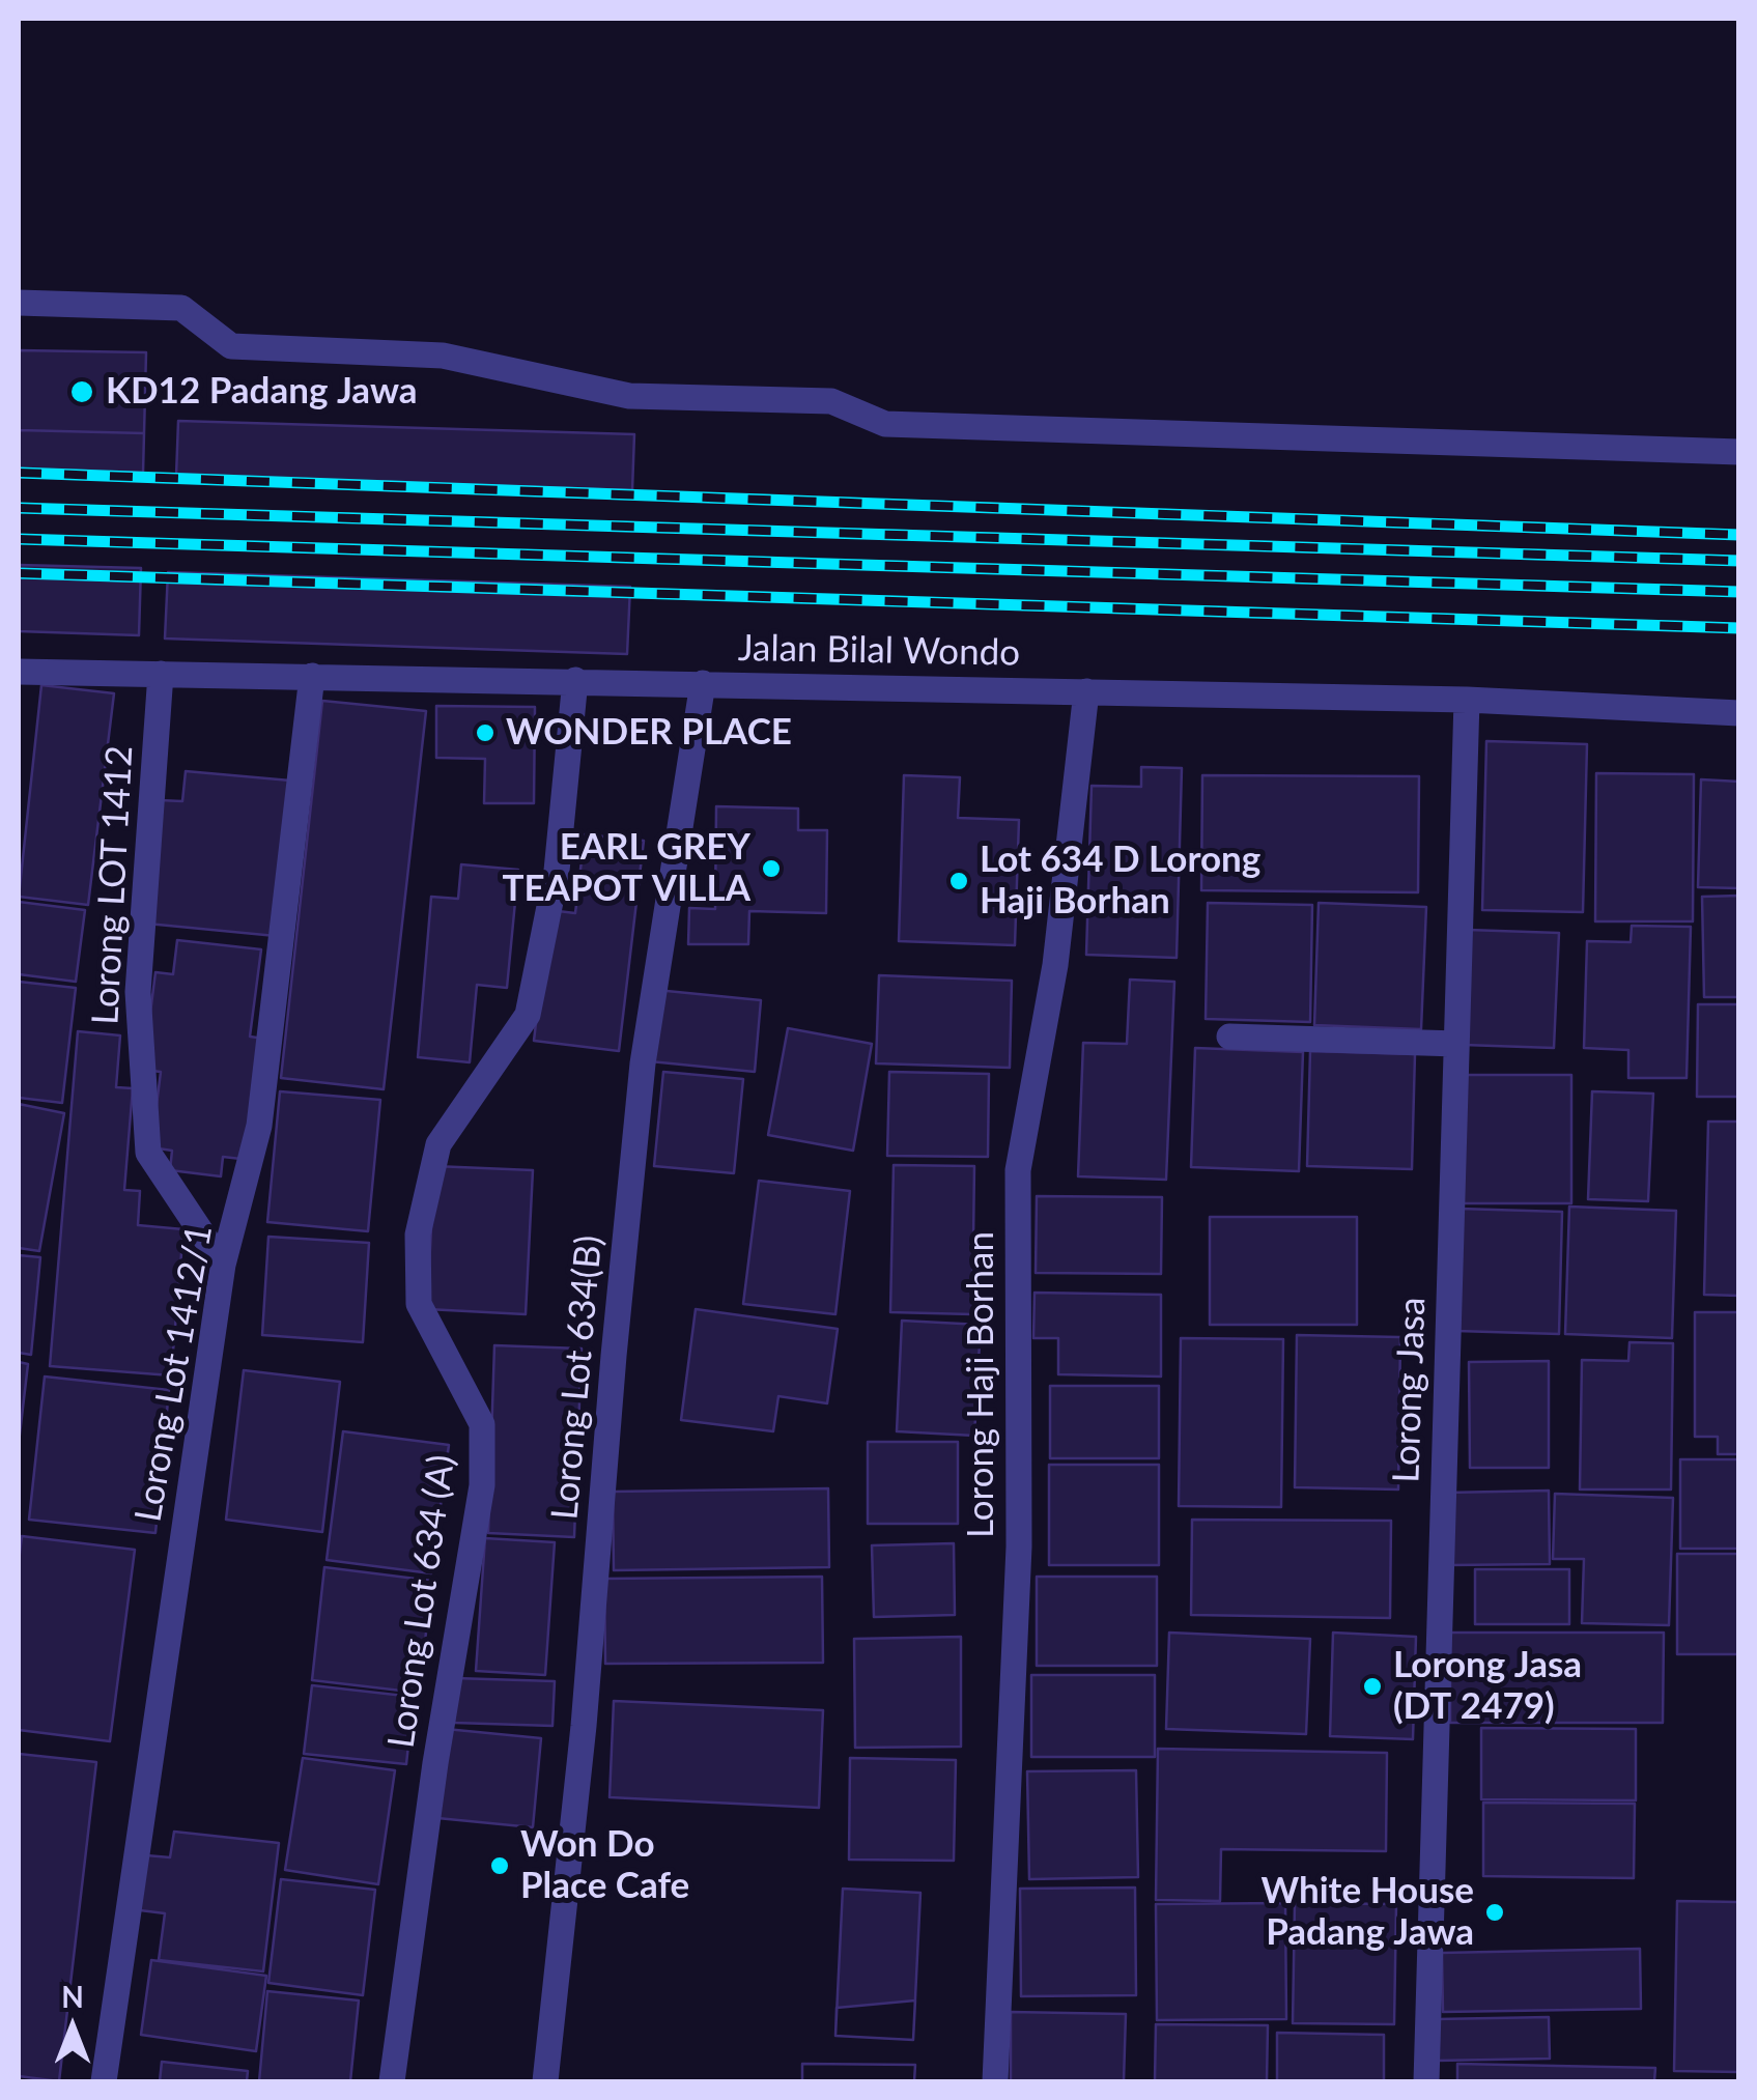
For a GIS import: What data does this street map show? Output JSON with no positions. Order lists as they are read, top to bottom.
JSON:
{
  "streets": {
    "street": [
      "Jalan Bilal Wondo",
      "Lorong LOT 1412",
      "Lorong Lot 1412/1",
      "Lorong Lot 634(B)",
      "Lorong Haji Borhan",
      "Lorong Jasa",
      "Lorong Lot 634 (A)"
    ]
  },
  "crossings": [
    ["Jalan Bilal Wondo", "Lorong LOT 1412"],
    ["Jalan Bilal Wondo", "Lorong Lot 1412/1"],
    ["Jalan Bilal Wondo", "Lorong Lot 634(B)"],
    ["Jalan Bilal Wondo", "Lorong Haji Borhan"],
    ["Jalan Bilal Wondo", "Lorong Jasa"],
    ["Jalan Bilal Wondo", "Lorong Lot 634 (A)"],
    ["Lorong LOT 1412", "Lorong Lot 1412/1"]
  ],
  "places": [
    "KD12 Padang Jawa",
    "WONDER PLACE",
    "EARL GREY TEAPOT VILLA",
    "Lot 634 D Lorong Haji Borhan",
    "Lorong Jasa (DT 2479)",
    "Won Do Place Cafe",
    "White House Padang Jawa"
  ],
  "north": "top"
}
